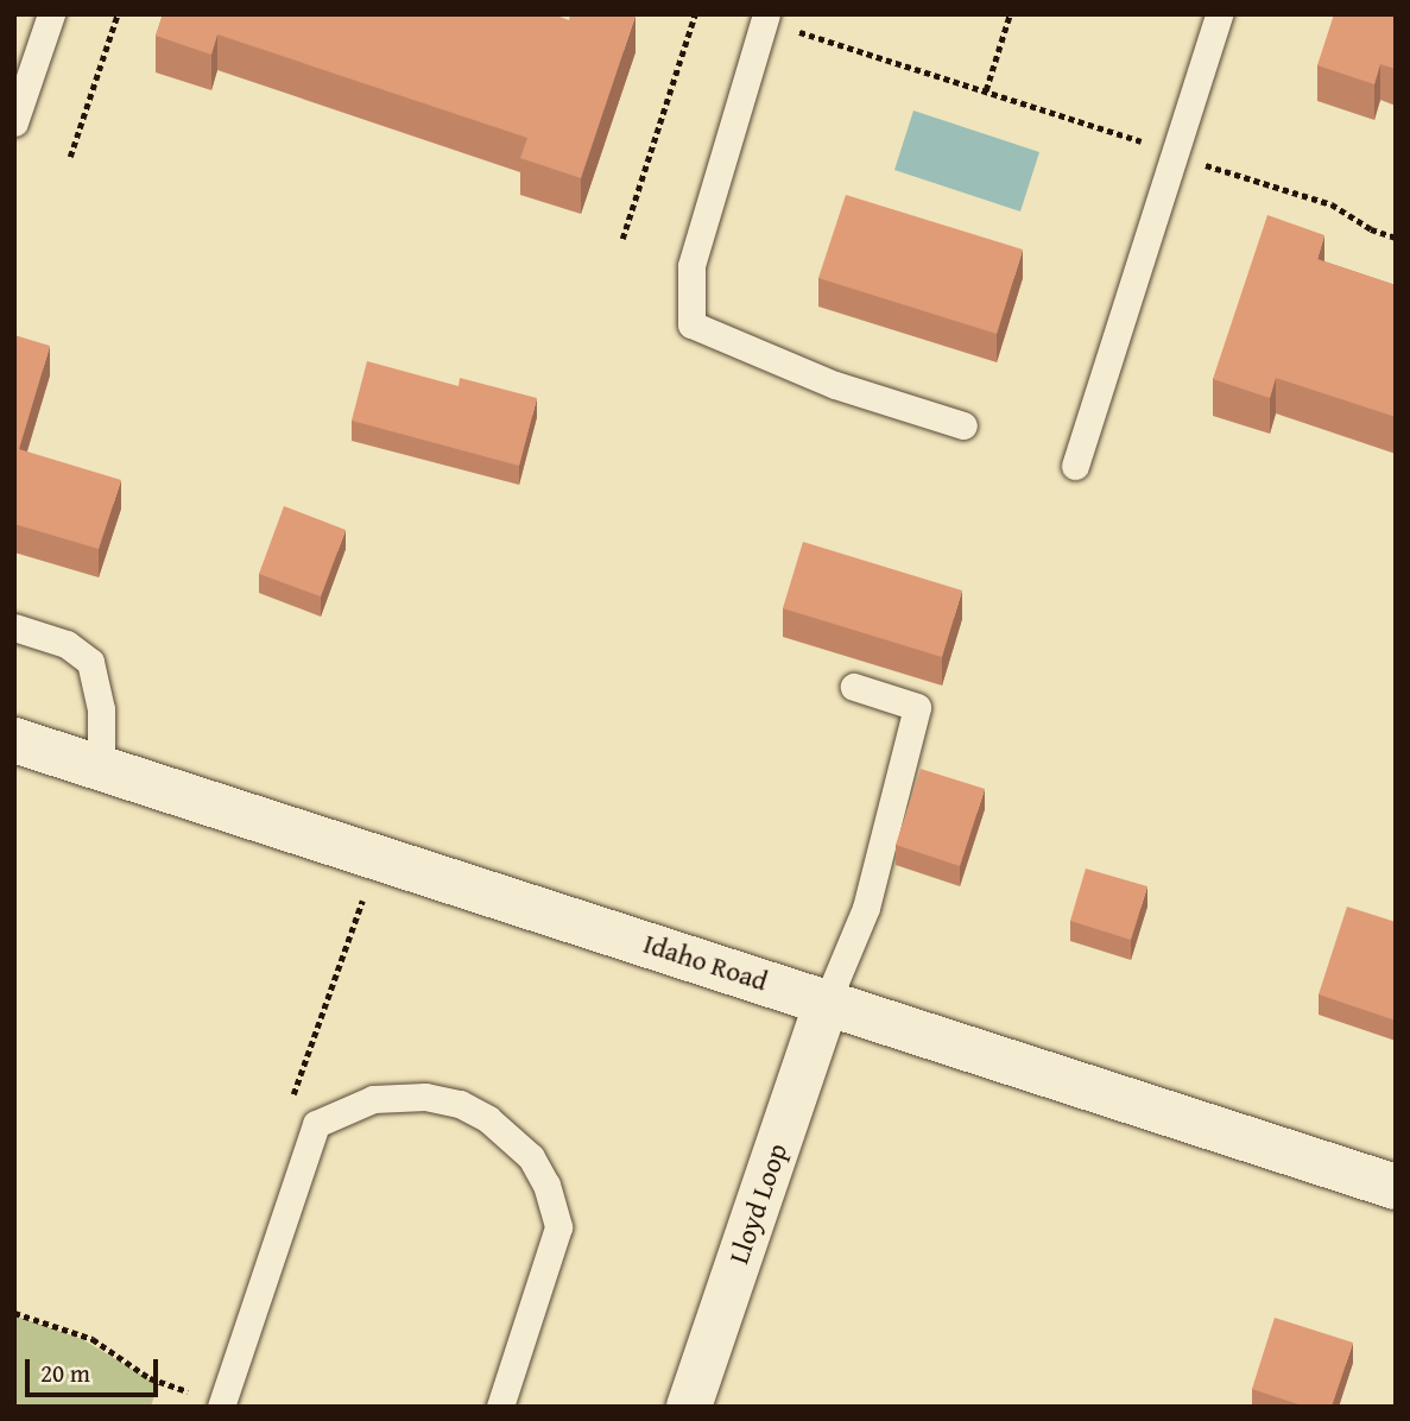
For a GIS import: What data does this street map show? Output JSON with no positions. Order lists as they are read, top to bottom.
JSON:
{
  "streets": {
    "street": ["Idaho Road", "Lloyd Loop"]
  },
  "crossings": [
    ["Idaho Road", "Lloyd Loop"]
  ],
  "scale_bar": "20 m"
}
